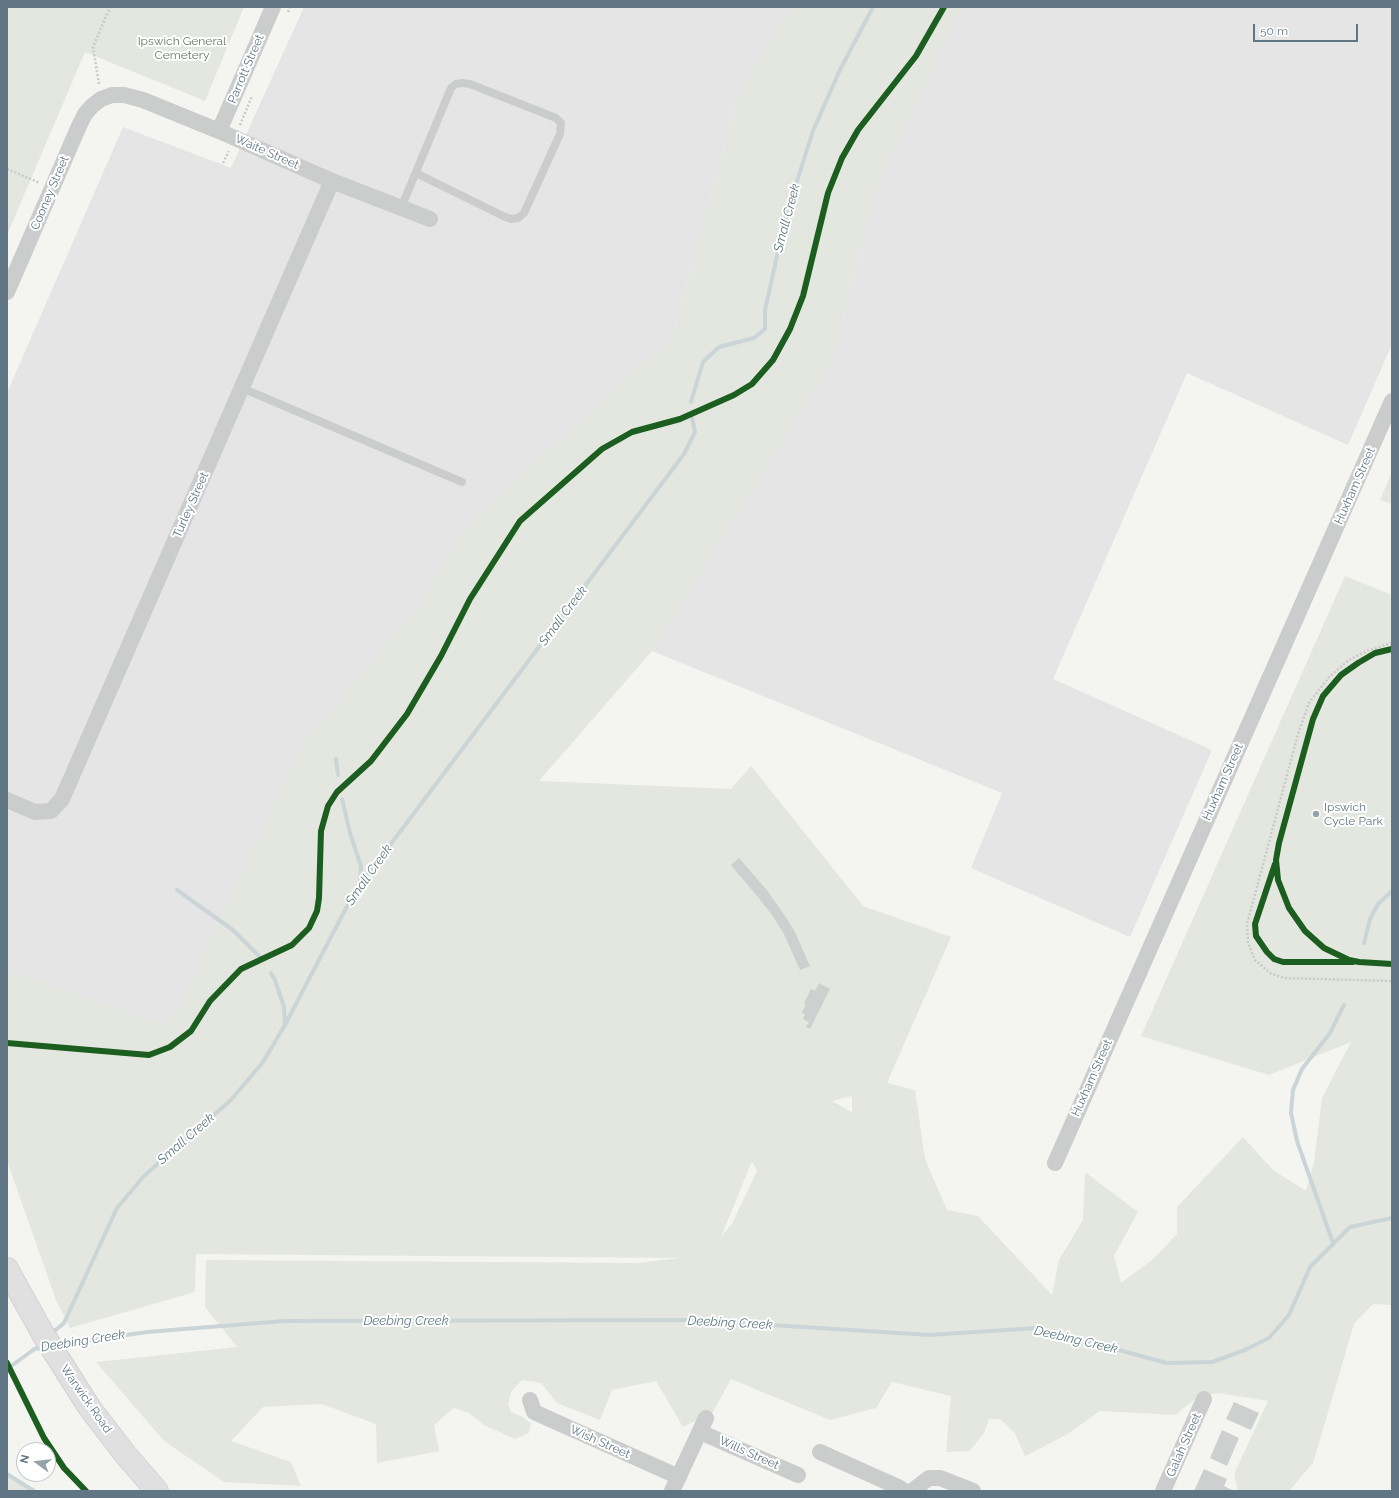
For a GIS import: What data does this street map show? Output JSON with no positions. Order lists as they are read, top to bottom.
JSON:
{
  "streets": {
    "main road": ["Warwick Road"],
    "street": [
      "Parrott Street",
      "Waite Street",
      "Cooney Street",
      "Huxham Street",
      "Turley Street",
      "Wish Street",
      "Galah Street",
      "Wills Street"
    ]
  },
  "crossings": [
    ["Parrott Street", "Waite Street"],
    ["Waite Street", "Cooney Street"],
    ["Waite Street", "Turley Street"],
    ["Wish Street", "Wills Street"]
  ],
  "water": ["Small Creek", "Deebing Creek"],
  "parks": ["Ipswich General Cemetery"],
  "places": ["Ipswich Cycle Park"],
  "scale_bar": "50 m",
  "north": "left"
}
